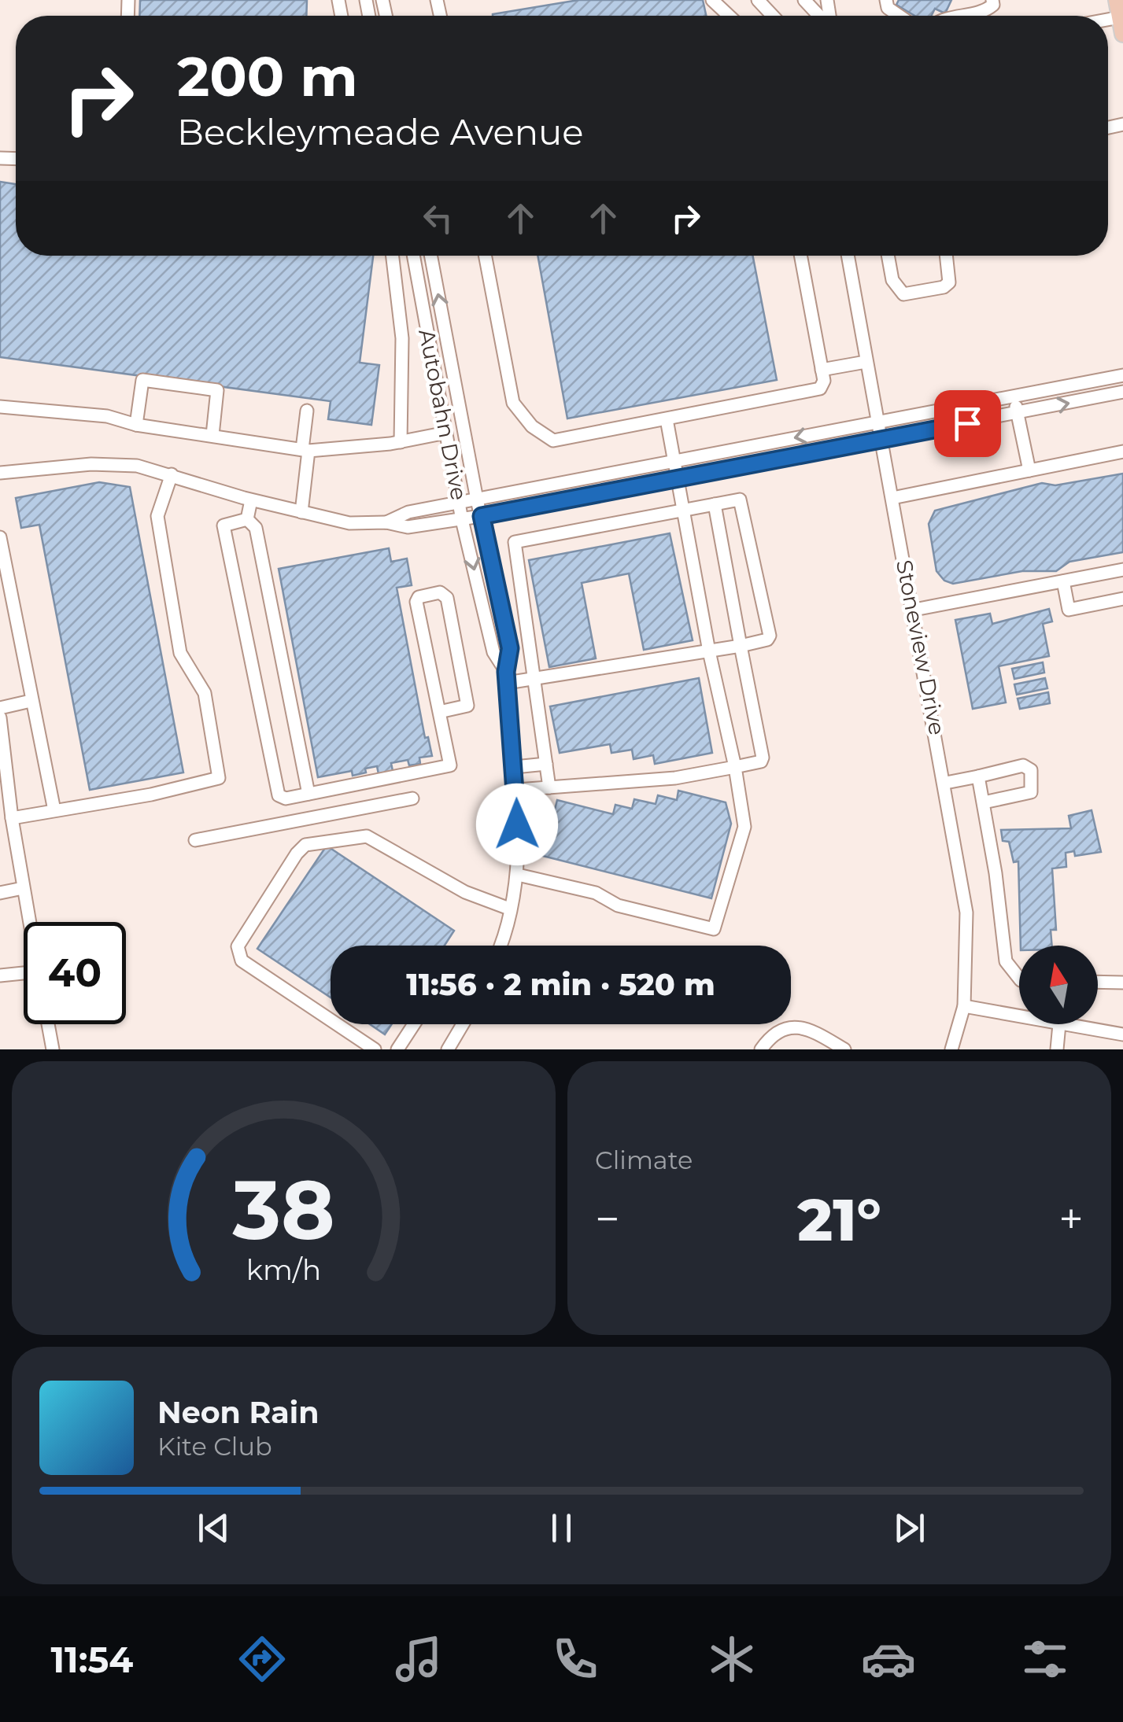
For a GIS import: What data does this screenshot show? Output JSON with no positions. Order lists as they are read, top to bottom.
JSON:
{
  "streets": {
    "street": ["Autobahn Drive", "Stoneview Drive"]
  },
  "north": "top",
  "page": {
    "turn": ["200 m", "Beckleymeade Avenue"],
    "limit": "40",
    "trip": "11:56 · 2 min · 520 m",
    "tile": "Climate",
    "heat": ["−", "21°", "+"],
    "song": ["Neon Rain", "Kite Club"],
    "tabs": "11:54",
    "gauge": ["38", "km/h"]
  }
}
